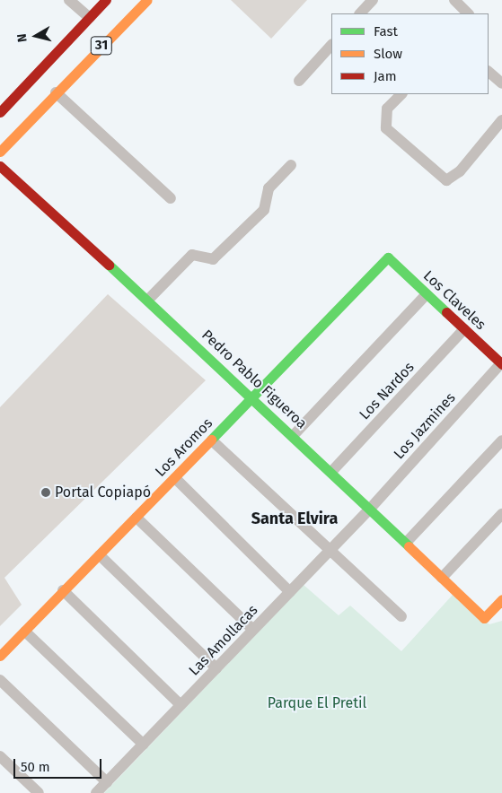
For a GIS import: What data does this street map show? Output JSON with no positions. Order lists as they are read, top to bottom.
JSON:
{
  "streets": {
    "main road": [
      "31",
      "Los Claveles",
      "Pedro Pablo Figueroa",
      "Los Aromos"
    ],
    "street": ["Los Nardos", "Los Jazmines", "Las Amollacas"]
  },
  "crossings": [
    ["Los Claveles", "Los Nardos"],
    ["Los Claveles", "Los Jazmines"],
    ["Los Claveles", "Los Aromos"],
    ["Pedro Pablo Figueroa", "Los Nardos"],
    ["Pedro Pablo Figueroa", "Los Jazmines"],
    ["Pedro Pablo Figueroa", "Los Aromos"],
    ["Pedro Pablo Figueroa", "Las Amollacas"],
    ["Los Jazmines", "Las Amollacas"]
  ],
  "districts": ["Santa Elvira"],
  "parks": ["Parque El Pretil"],
  "places": ["Portal Copiapó"],
  "legend": ["Fast", "Slow", "Jam"],
  "scale_bar": "50 m",
  "north": "left"
}
